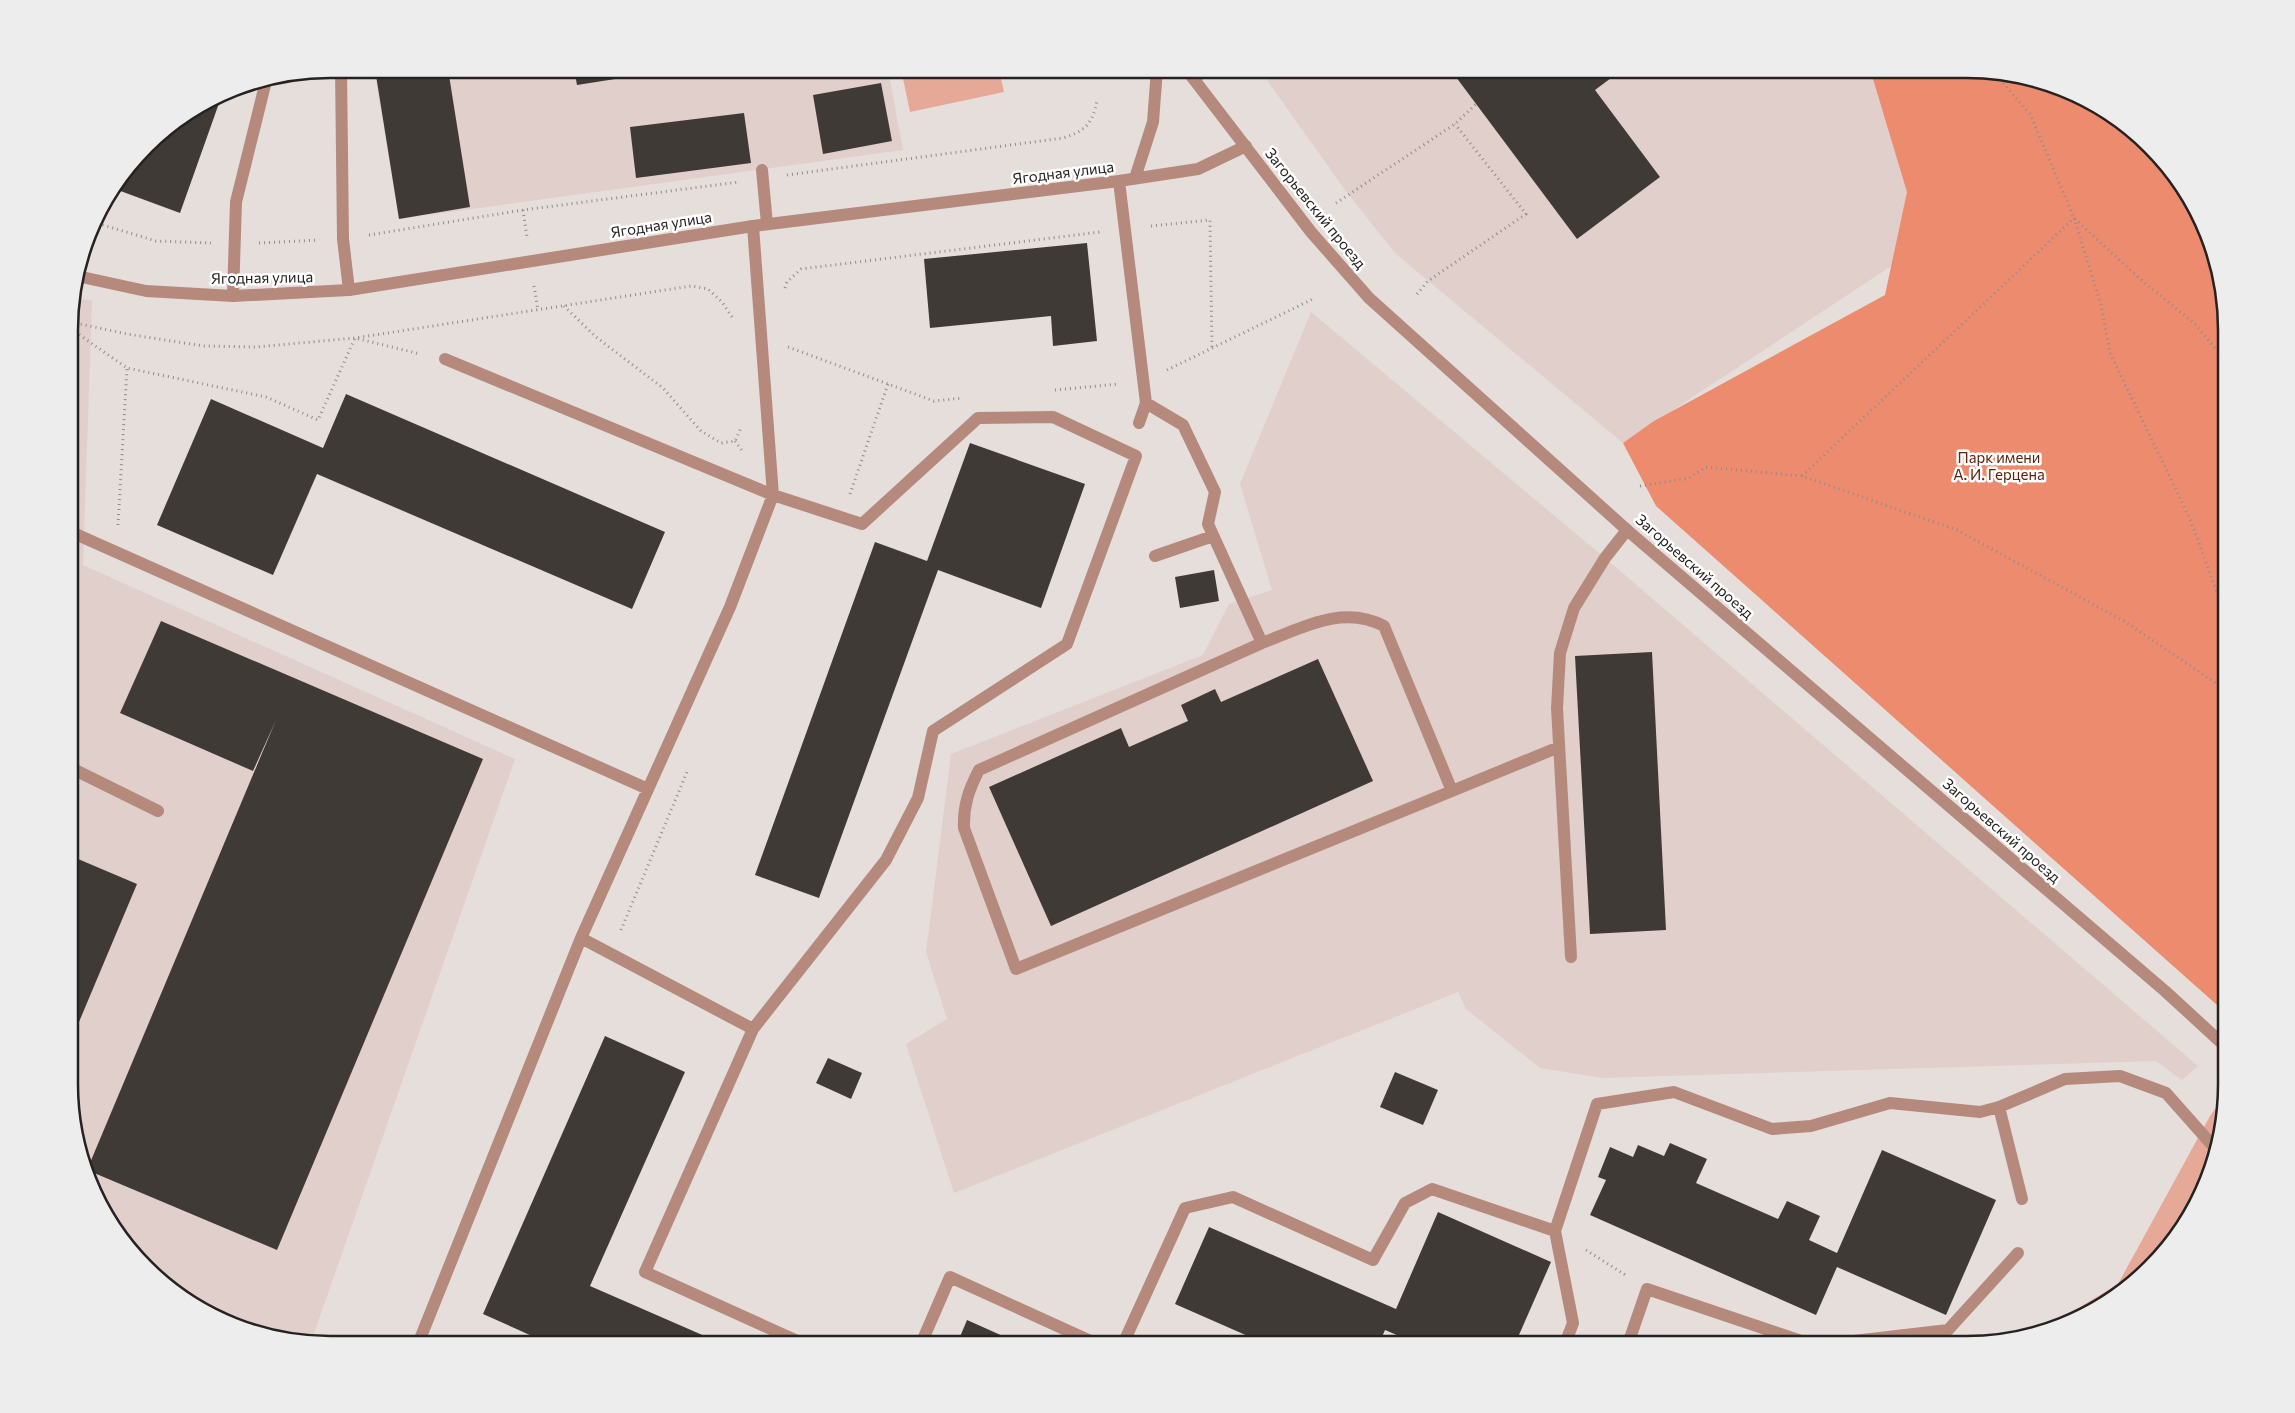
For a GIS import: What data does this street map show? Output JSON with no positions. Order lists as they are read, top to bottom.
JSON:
{
  "streets": {
    "street": ["Ягодная улица", "Загорьевский проезд"]
  },
  "crossings": [
    ["Ягодная улица", "Загорьевский проезд"]
  ],
  "parks": ["Парк имени А. И. Герцена"]
}
